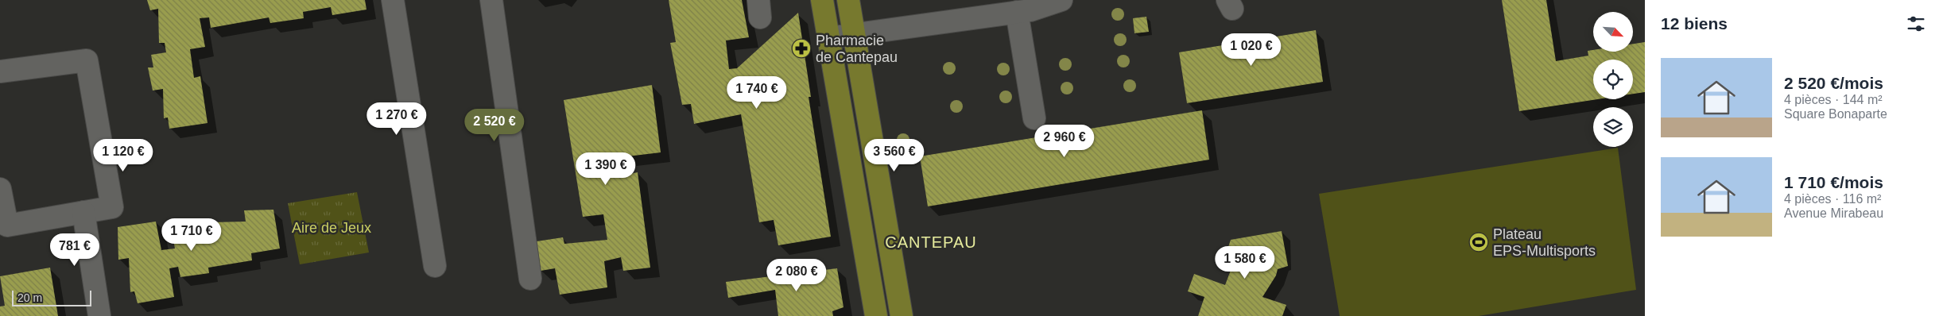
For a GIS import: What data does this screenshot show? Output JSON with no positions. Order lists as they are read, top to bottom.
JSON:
{
  "districts": ["CANTEPAU"],
  "parks": ["Aire de Jeux"],
  "places": {
    "pharmacy": ["Pharmacie de Cantepau"],
    "sports": ["Plateau EPS-Multisports"]
  },
  "scale_bar": "20 m",
  "north": "bottom right",
  "page": {
    "heading": "12 biens",
    "price": [
      "1 020 €",
      "1 740 €",
      "1 270 €",
      "2 520 €",
      "2 960 €",
      "1 120 €",
      "3 560 €",
      "1 390 €",
      "1 710 €",
      "781 €",
      "1 580 €",
      "2 080 €"
    ],
    "list": [
      {
        "name": "2 520 €/mois",
        "note": "4 pièces · 144 m² · Square Bonaparte"
      },
      {
        "name": "1 710 €/mois",
        "note": "4 pièces · 116 m² · Avenue Mirabeau"
      }
    ],
    "scale": "20 m"
  }
}
